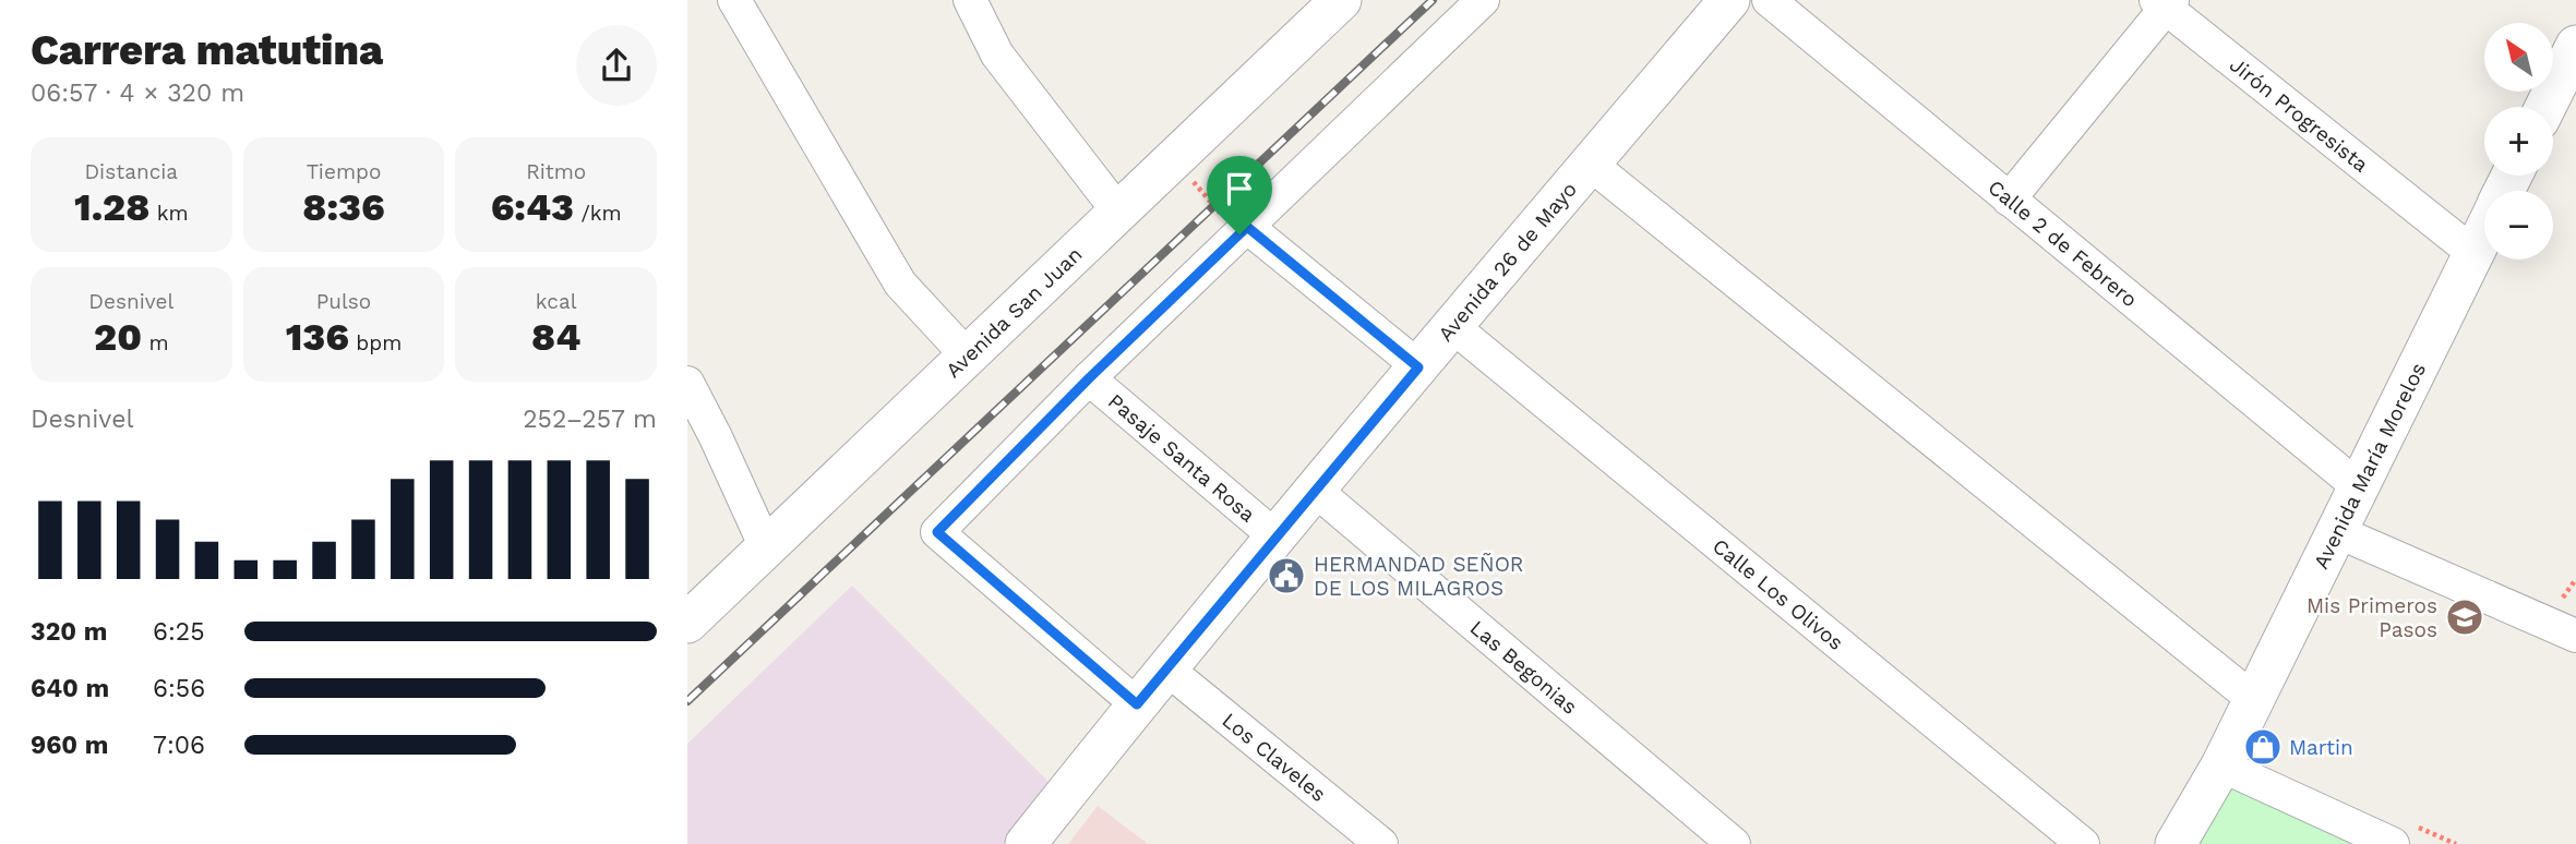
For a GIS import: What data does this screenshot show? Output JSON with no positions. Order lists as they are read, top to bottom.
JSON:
{
  "streets": {
    "street": [
      "Jirón Progresista",
      "Calle 2 de Febrero",
      "Avenida 26 de Mayo",
      "Avenida San Juan",
      "Pasaje Santa Rosa",
      "Avenida María Morelos",
      "Calle Los Olivos",
      "Las Begonias",
      "Los Claveles"
    ]
  },
  "crossings": [
    ["Jirón Progresista", "Avenida María Morelos"],
    ["Calle 2 de Febrero", "Avenida María Morelos"],
    ["Avenida 26 de Mayo", "Pasaje Santa Rosa"],
    ["Avenida 26 de Mayo", "Calle Los Olivos"],
    ["Avenida 26 de Mayo", "Las Begonias"],
    ["Avenida 26 de Mayo", "Los Claveles"]
  ],
  "places": {
    "public building": ["HERMANDAD SEÑOR DE LOS MILAGROS"],
    "school or university": ["Mis Primeros Pasos"],
    "shop": ["Martin"]
  },
  "north": "top left",
  "page": {
    "heading": ["Carrera matutina", "06:57 · 4 × 320 m"],
    "map_buttons": ["+", "−"],
    "stats": [
      ["Distancia", "1.28 km"],
      ["Tiempo", "8:36"],
      ["Ritmo", "6:43 /km"],
      ["Desnivel", "20 m"],
      ["Pulso", "136 bpm"],
      ["kcal", "84"]
    ],
    "chart": ["Desnivel", "252–257 m"],
    "list": [
      {
        "name": "320 m",
        "note": "6:25"
      },
      {
        "name": "640 m",
        "note": "6:56"
      },
      {
        "name": "960 m",
        "note": "7:06"
      }
    ]
  }
}
